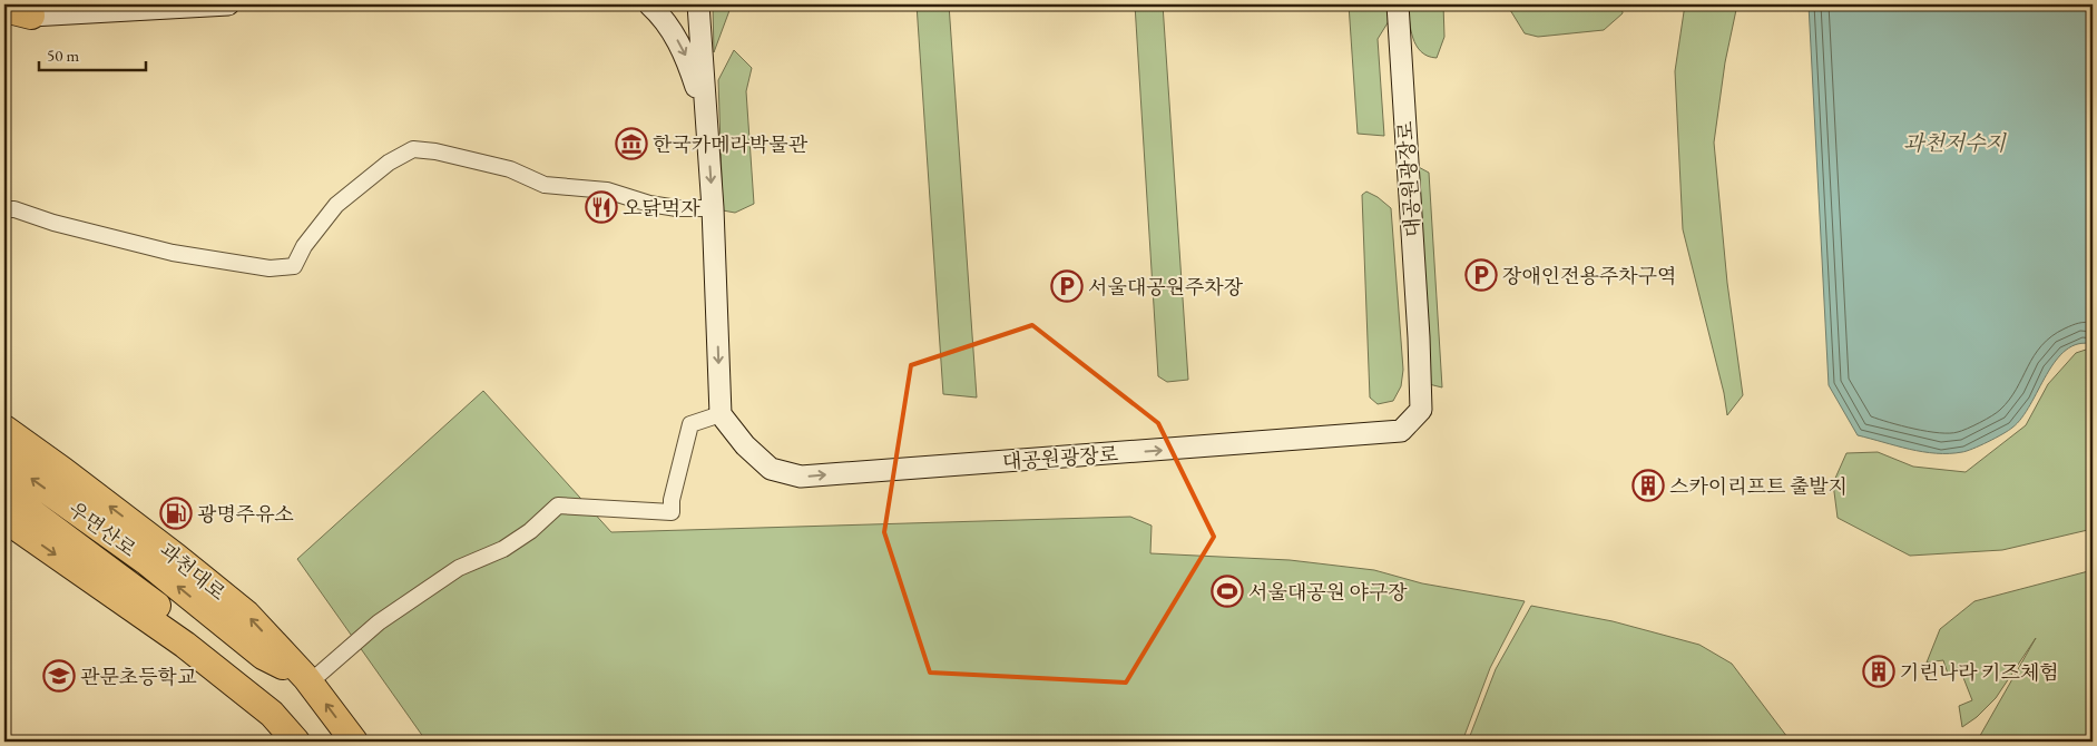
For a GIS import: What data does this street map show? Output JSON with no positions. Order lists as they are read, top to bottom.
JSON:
{
  "streets": {
    "highway": ["우면산로", "과천대로"],
    "street": ["대공원광장로"]
  },
  "crossings": [
    ["우면산로", "과천대로"]
  ],
  "water": ["과천저수지"],
  "places": {
    "museum": ["한국카메라박물관"],
    "restaurant": ["오닭먹자"],
    "parking": ["장애인전용주차구역", "서울대공원주차장"],
    "building": ["스카이리프트 출발지", "기린나라 키즈체험"],
    "fuel station": ["광명주유소"],
    "sports": ["서울대공원 야구장"],
    "school or university": ["관문초등학교"]
  },
  "scale_bar": "50 m"
}
